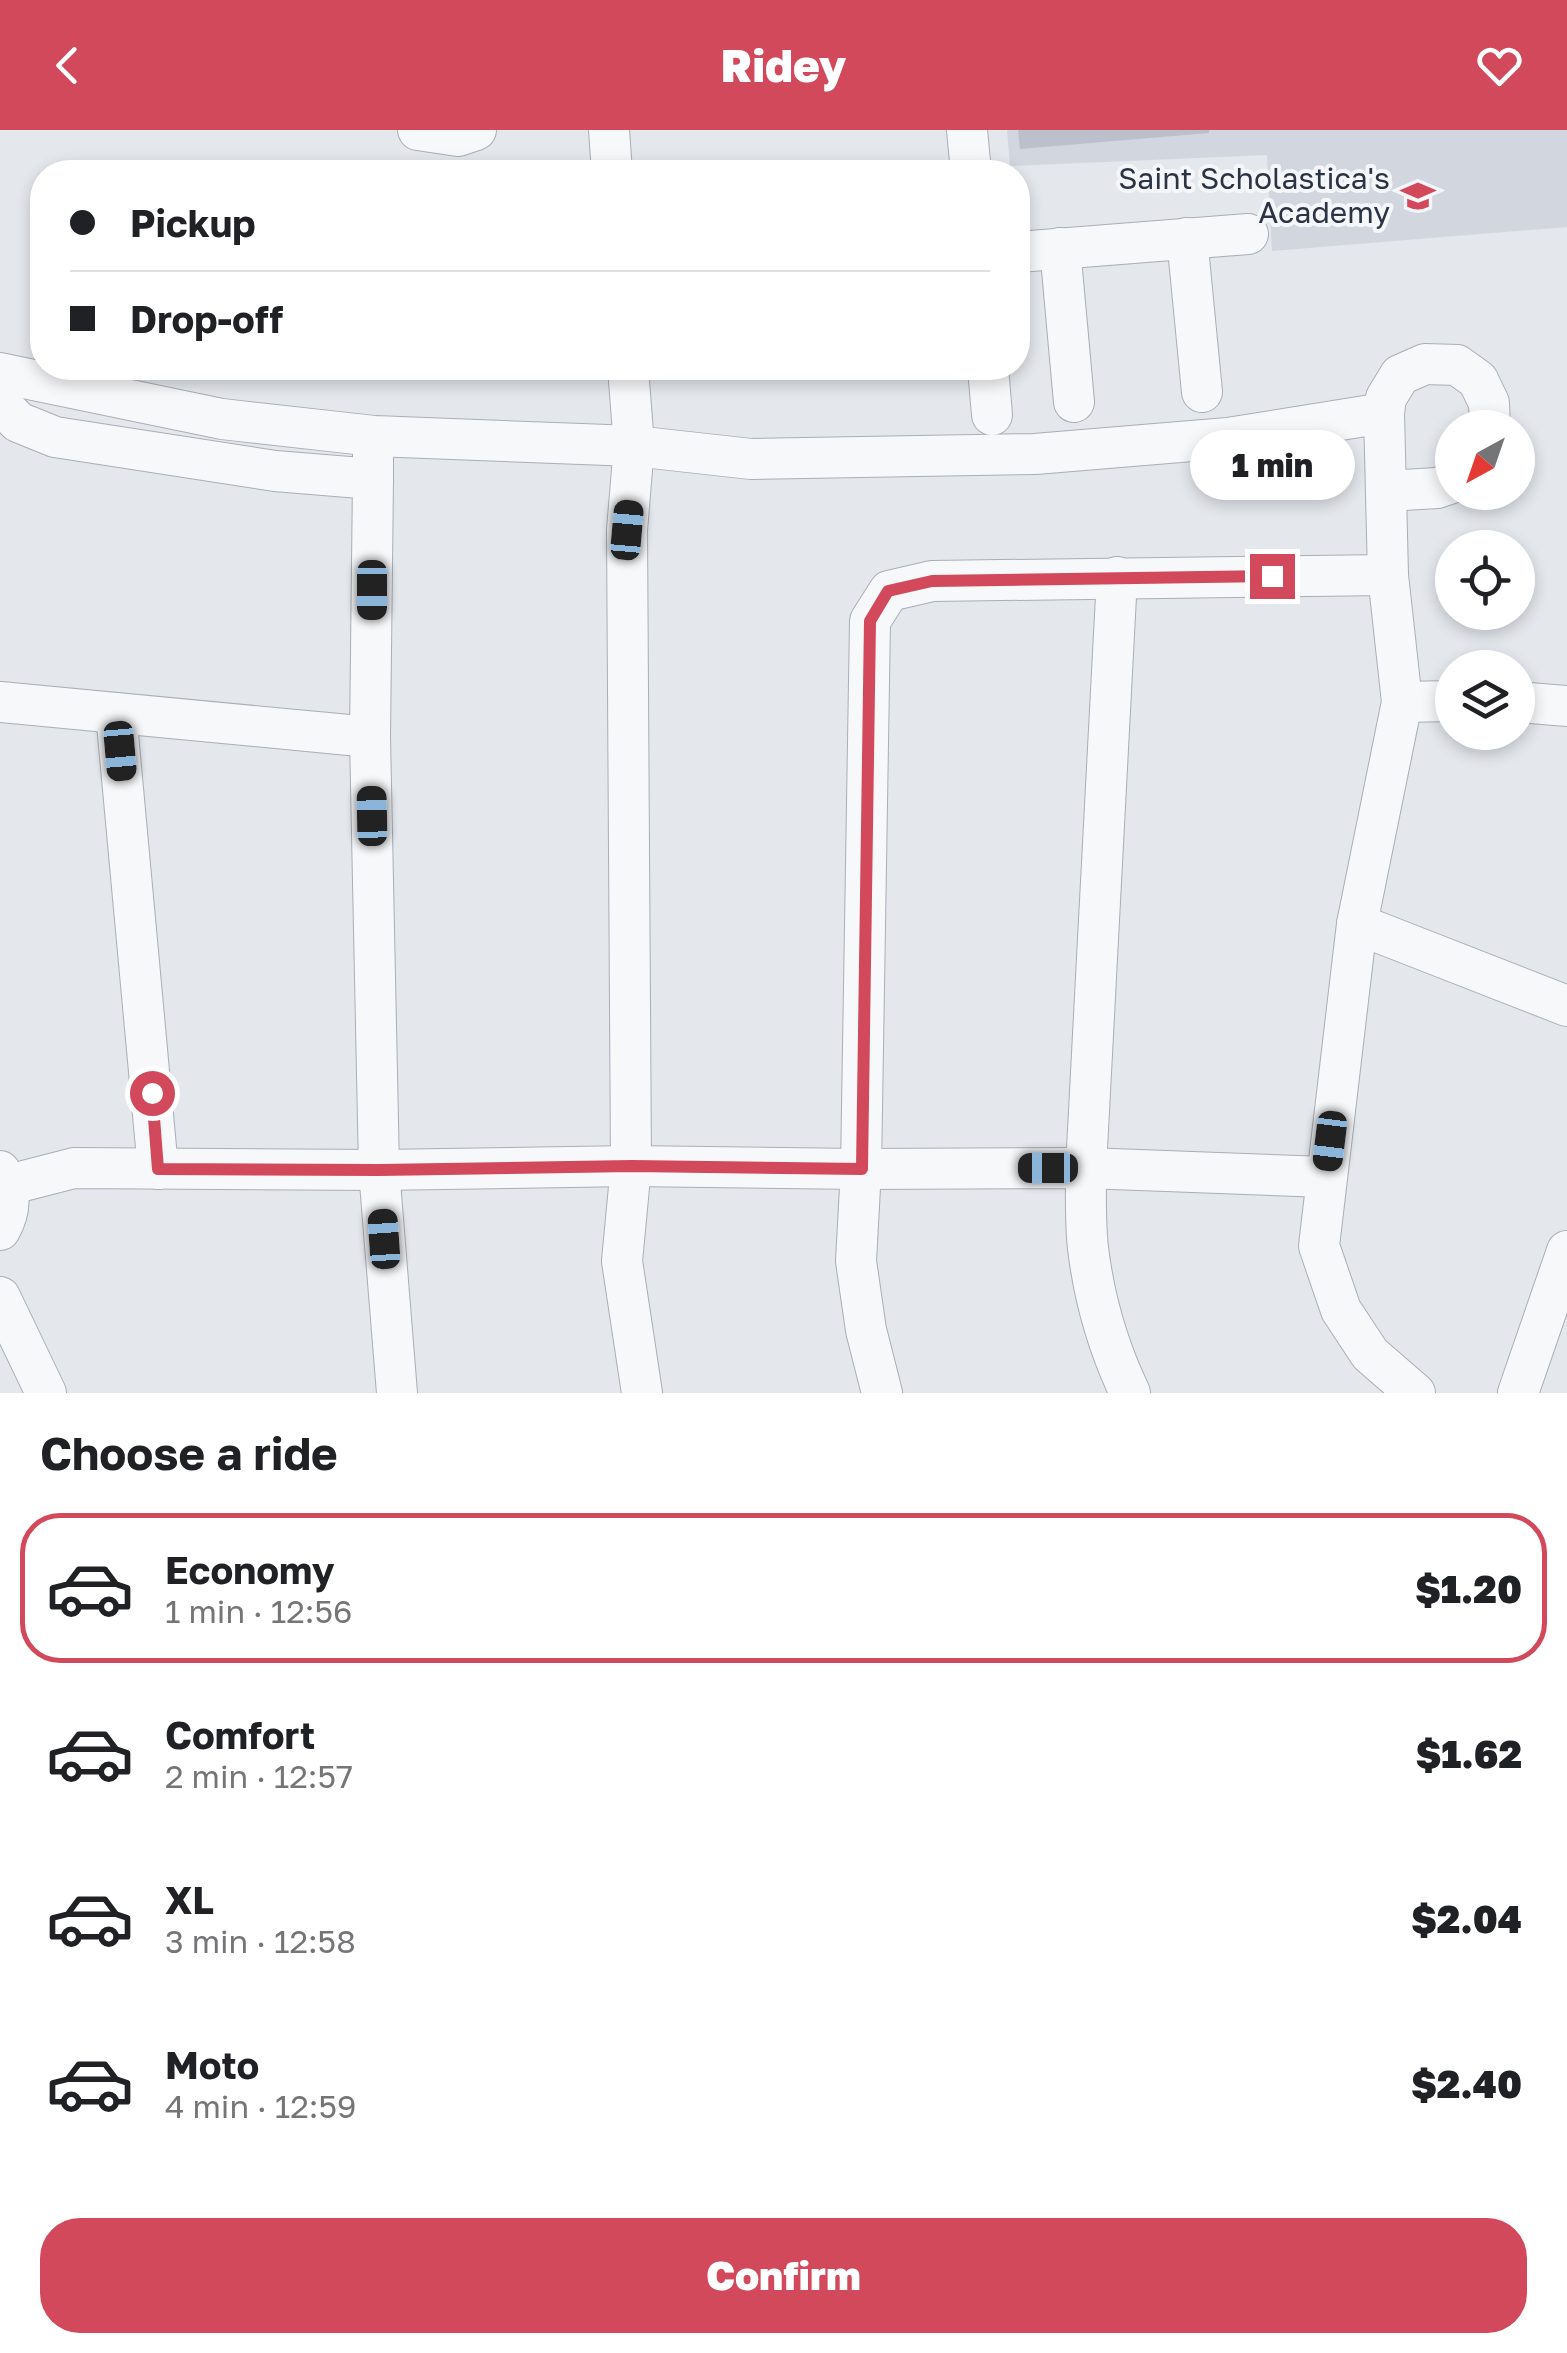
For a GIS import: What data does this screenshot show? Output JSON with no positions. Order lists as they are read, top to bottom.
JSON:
{
  "places": {
    "school or university": ["Saint Scholastica's Academy"]
  },
  "north": "bottom left",
  "page": {
    "header": "Ridey",
    "banner": ["Pickup", "Drop-off"],
    "bubble": "1 min",
    "heading": "Choose a ride",
    "list": [
      {
        "name": "Economy",
        "note": "1 min · 12:56",
        "value": "$1.20"
      },
      {
        "name": "Comfort",
        "note": "2 min · 12:57",
        "value": "$1.62"
      },
      {
        "name": "XL",
        "note": "3 min · 12:58",
        "value": "$2.04"
      },
      {
        "name": "Moto",
        "note": "4 min · 12:59",
        "value": "$2.40"
      }
    ],
    "buttons": "Confirm"
  }
}
